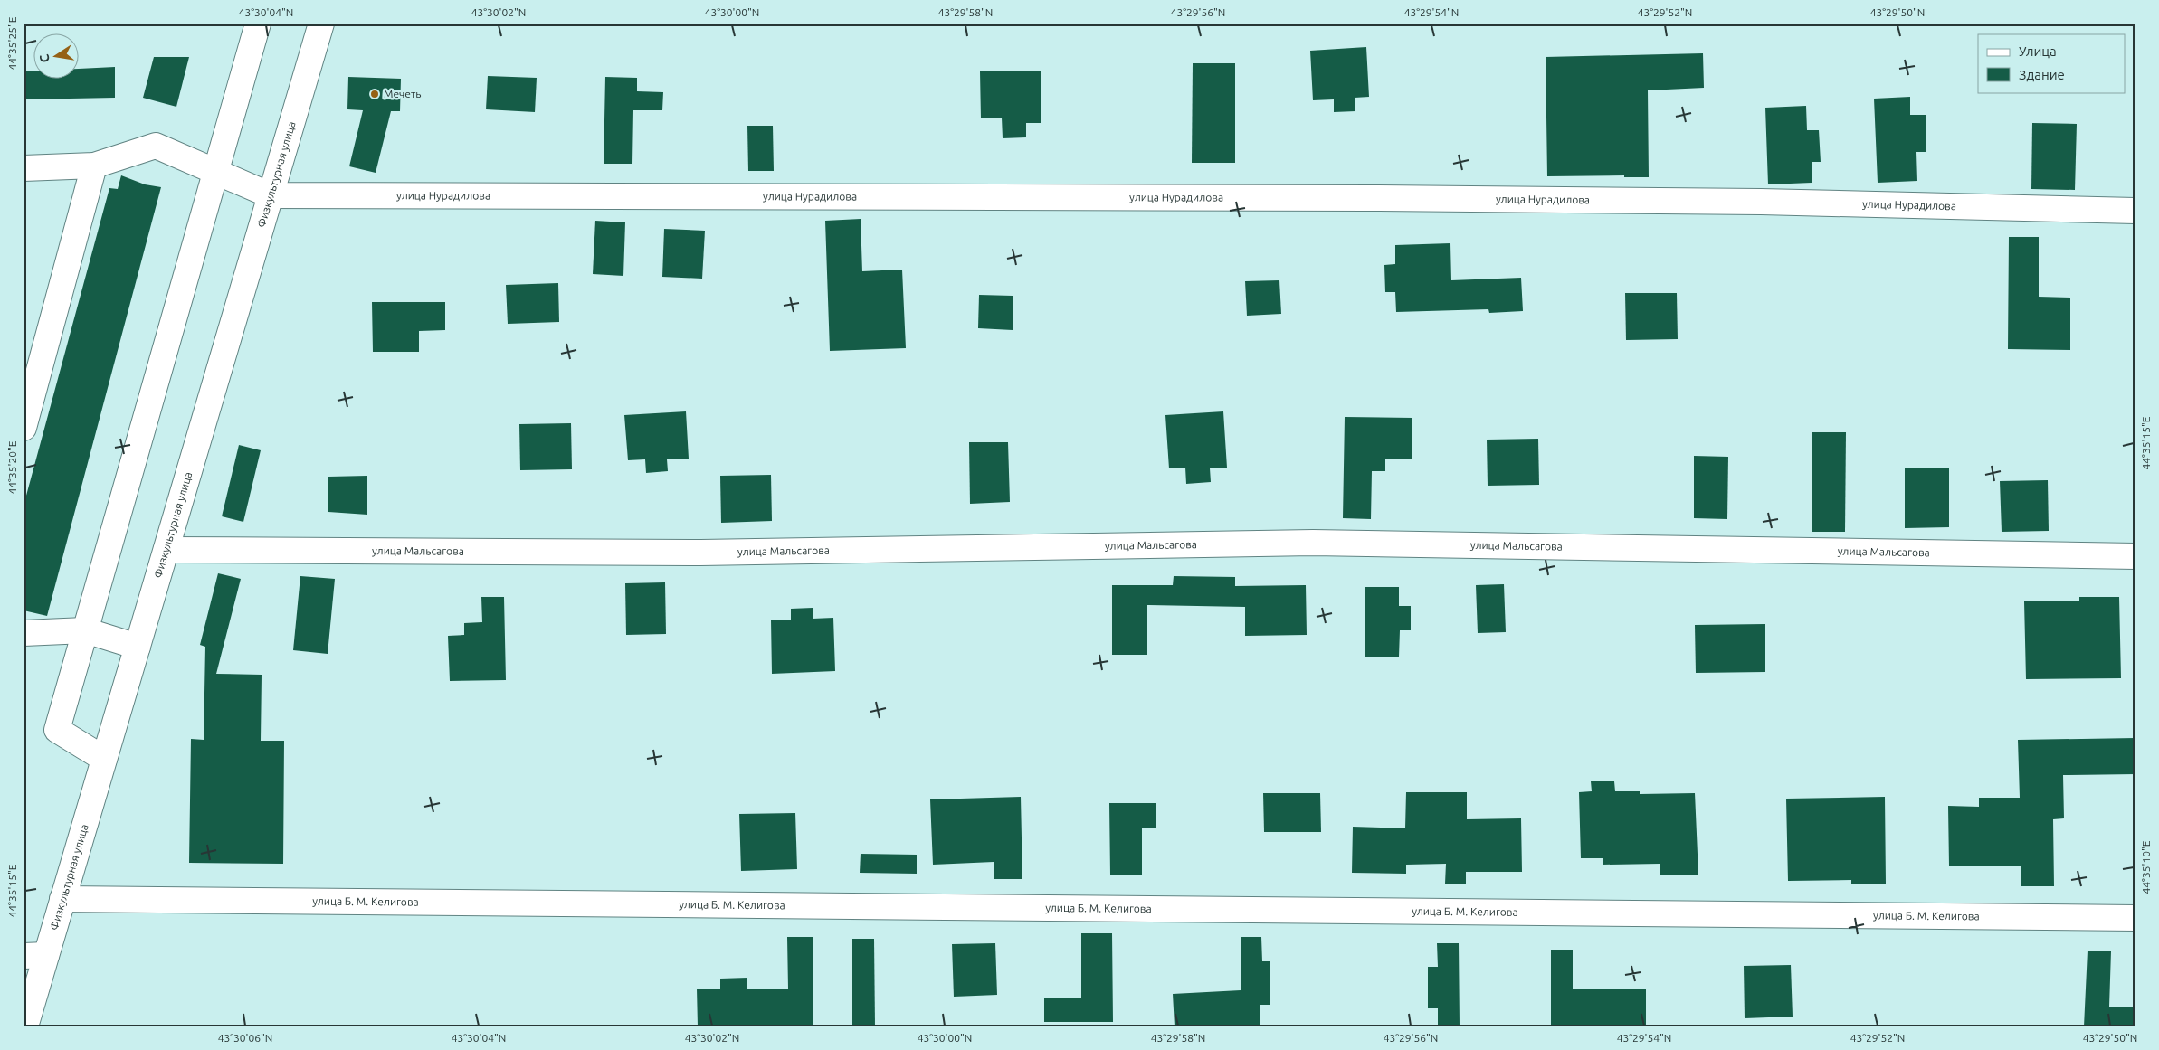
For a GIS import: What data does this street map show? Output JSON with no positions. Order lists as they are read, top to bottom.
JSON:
{
  "streets": {
    "street": [
      "Физкультурная улица",
      "улица Нурадилова",
      "улица Мальсагова",
      "улица Б. М. Келигова"
    ]
  },
  "crossings": [
    ["Физкультурная улица", "улица Нурадилова"],
    ["Физкультурная улица", "улица Мальсагова"],
    ["Физкультурная улица", "улица Б. М. Келигова"]
  ],
  "places": ["Мечеть"],
  "legend": ["Улица", "Здание"],
  "north": "left",
  "coordinates": [
    "43°30'04\"N",
    "43°30'02\"N",
    "43°30'00\"N",
    "43°29'58\"N",
    "43°29'56\"N",
    "43°29'54\"N",
    "43°29'52\"N",
    "43°29'50\"N",
    "44°35'25\"E",
    "44°35'15\"E",
    "44°35'20\"E",
    "44°35'10\"E",
    "43°30'06\"N"
  ]
}
